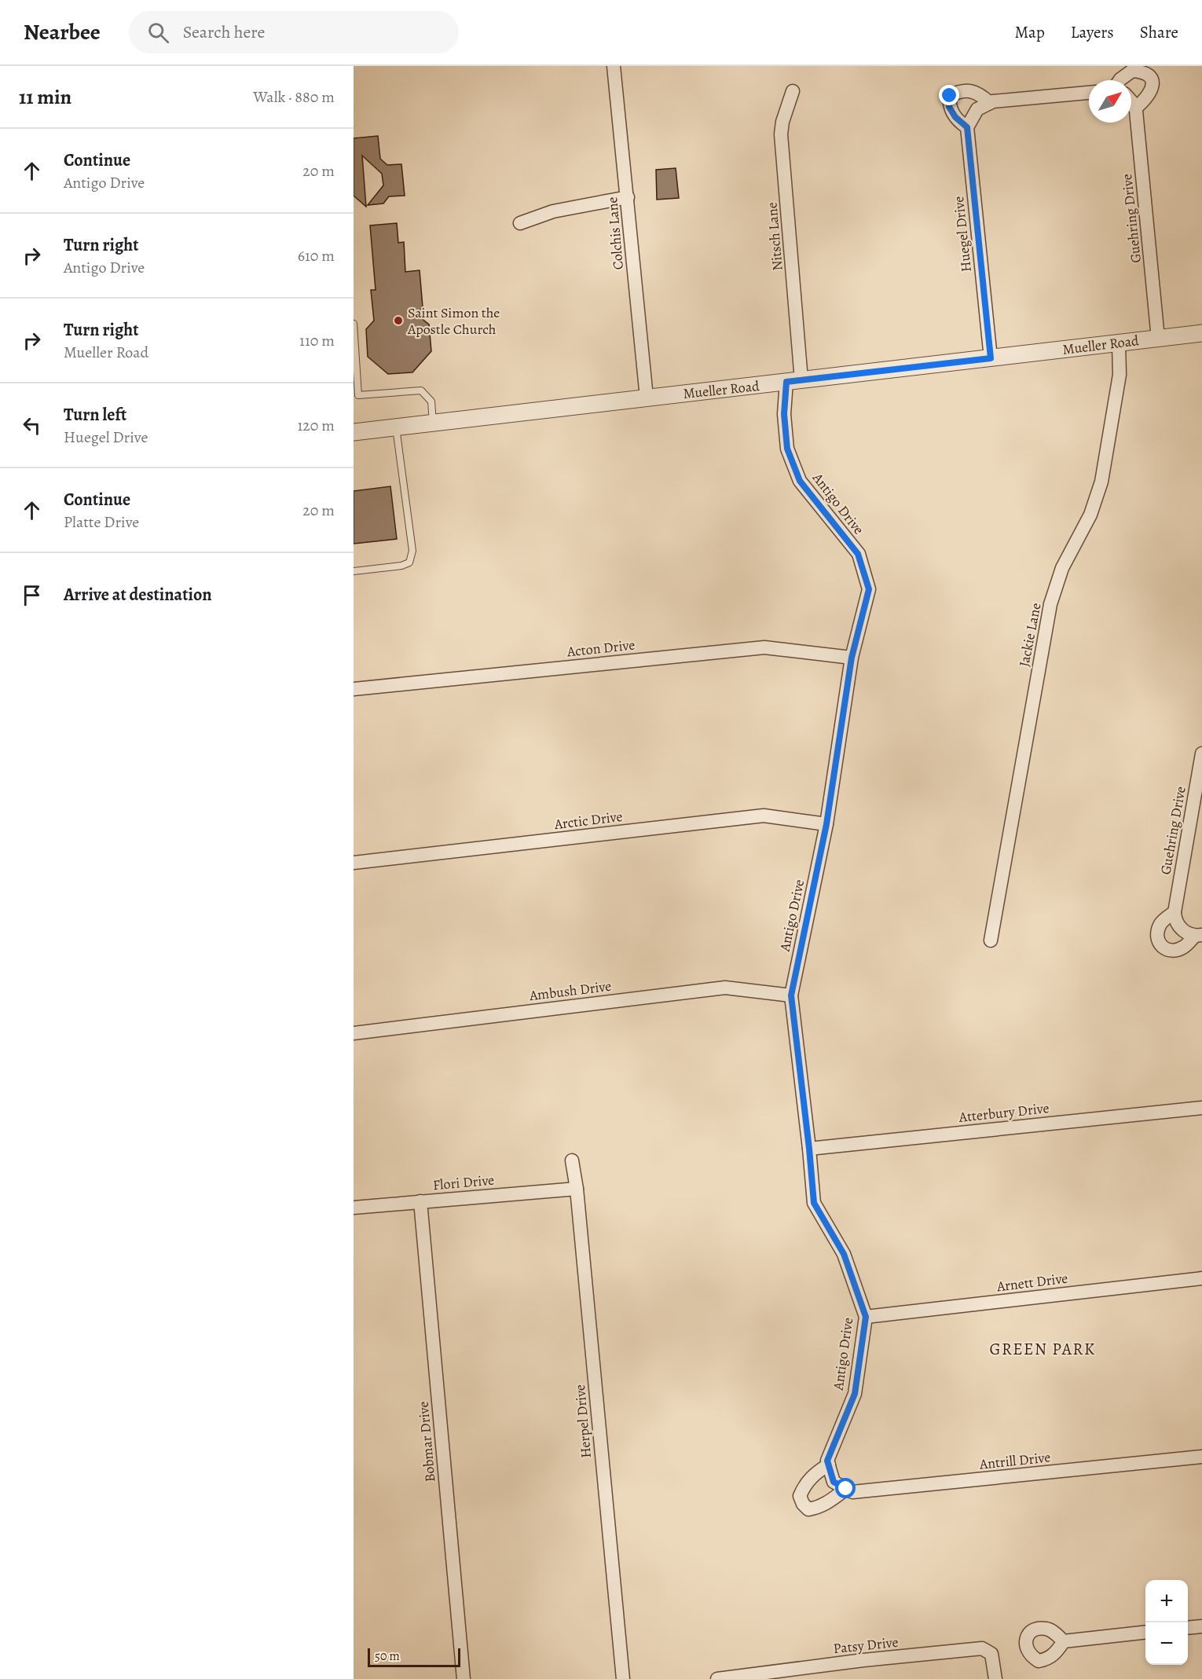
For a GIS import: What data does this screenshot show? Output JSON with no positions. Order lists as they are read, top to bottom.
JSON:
{
  "streets": {
    "street": [
      "Guehring Drive",
      "Colchis Lane",
      "Huegel Drive",
      "Nitsch Lane",
      "Mueller Road",
      "Antigo Drive",
      "Jackie Lane",
      "Acton Drive",
      "Arctic Drive",
      "Ambush Drive",
      "Atterbury Drive",
      "Flori Drive",
      "Arnett Drive",
      "Herpel Drive",
      "Bobmar Drive",
      "Antrill Drive",
      "Patsy Drive"
    ]
  },
  "crossings": [
    ["Guehring Drive", "Mueller Road"],
    ["Colchis Lane", "Mueller Road"],
    ["Huegel Drive", "Mueller Road"],
    ["Nitsch Lane", "Mueller Road"],
    ["Nitsch Lane", "Antigo Drive"],
    ["Mueller Road", "Antigo Drive"],
    ["Mueller Road", "Jackie Lane"],
    ["Antigo Drive", "Acton Drive"],
    ["Antigo Drive", "Arctic Drive"],
    ["Antigo Drive", "Ambush Drive"],
    ["Antigo Drive", "Atterbury Drive"],
    ["Antigo Drive", "Arnett Drive"],
    ["Antigo Drive", "Antrill Drive"],
    ["Flori Drive", "Herpel Drive"],
    ["Flori Drive", "Bobmar Drive"]
  ],
  "districts": ["GREEN PARK"],
  "places": ["Saint Simon the Apostle Church"],
  "scale_bar": "50 m",
  "north": "top right",
  "page": {
    "header": "Nearbee",
    "search": "Search here",
    "nav": ["Map", "Layers", "Share"],
    "heading": ["11 min", "Walk · 880 m"],
    "list": [
      ["Continue", "Antigo Drive", "20 m"],
      ["Turn right", "Antigo Drive", "610 m"],
      ["Turn right", "Mueller Road", "110 m"],
      ["Turn left", "Huegel Drive", "120 m"],
      ["Continue", "Platte Drive", "20 m"],
      "Arrive at destination"
    ],
    "map_buttons": ["+", "−"],
    "scale": "50 m"
  }
}
